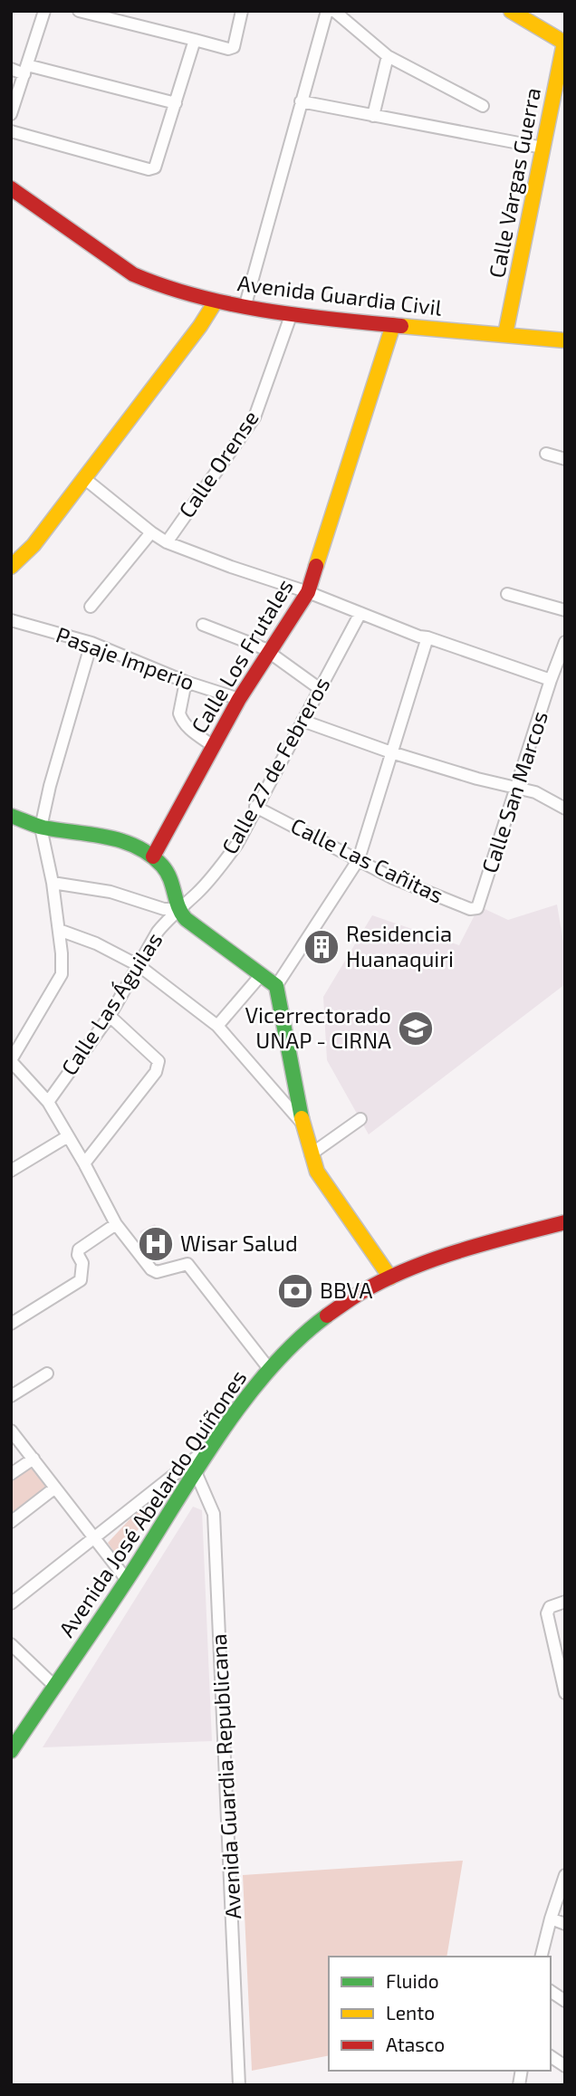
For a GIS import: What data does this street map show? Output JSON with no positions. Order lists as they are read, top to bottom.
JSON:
{
  "streets": {
    "street": [
      "Calle Vargas Guerra",
      "Avenida Guardia Civil",
      "Calle Orense",
      "Calle Los Frutales",
      "Pasaje Imperio",
      "Calle 27 de Febreros",
      "Calle San Marcos",
      "Calle Las Cañitas",
      "Calle Las Águilas",
      "Avenida José Abelardo Quiñones",
      "Avenida Guardia Republicana"
    ]
  },
  "crossings": [
    ["Calle Vargas Guerra", "Avenida Guardia Civil"],
    ["Avenida Guardia Civil", "Calle Orense"],
    ["Avenida Guardia Civil", "Calle Los Frutales"],
    ["Calle Los Frutales", "Pasaje Imperio"],
    ["Calle 27 de Febreros", "Calle Las Cañitas"],
    ["Calle 27 de Febreros", "Calle Las Águilas"],
    ["Calle San Marcos", "Calle Las Cañitas"],
    ["Avenida José Abelardo Quiñones", "Avenida Guardia Republicana"]
  ],
  "places": {
    "building": ["Residencia Huanaquiri"],
    "school or university": ["Vicerrectorado UNAP - CIRNA"],
    "hospital": ["Wisar Salud"],
    "bank": ["BBVA"]
  },
  "legend": ["Fluido", "Lento", "Atasco"]
}
